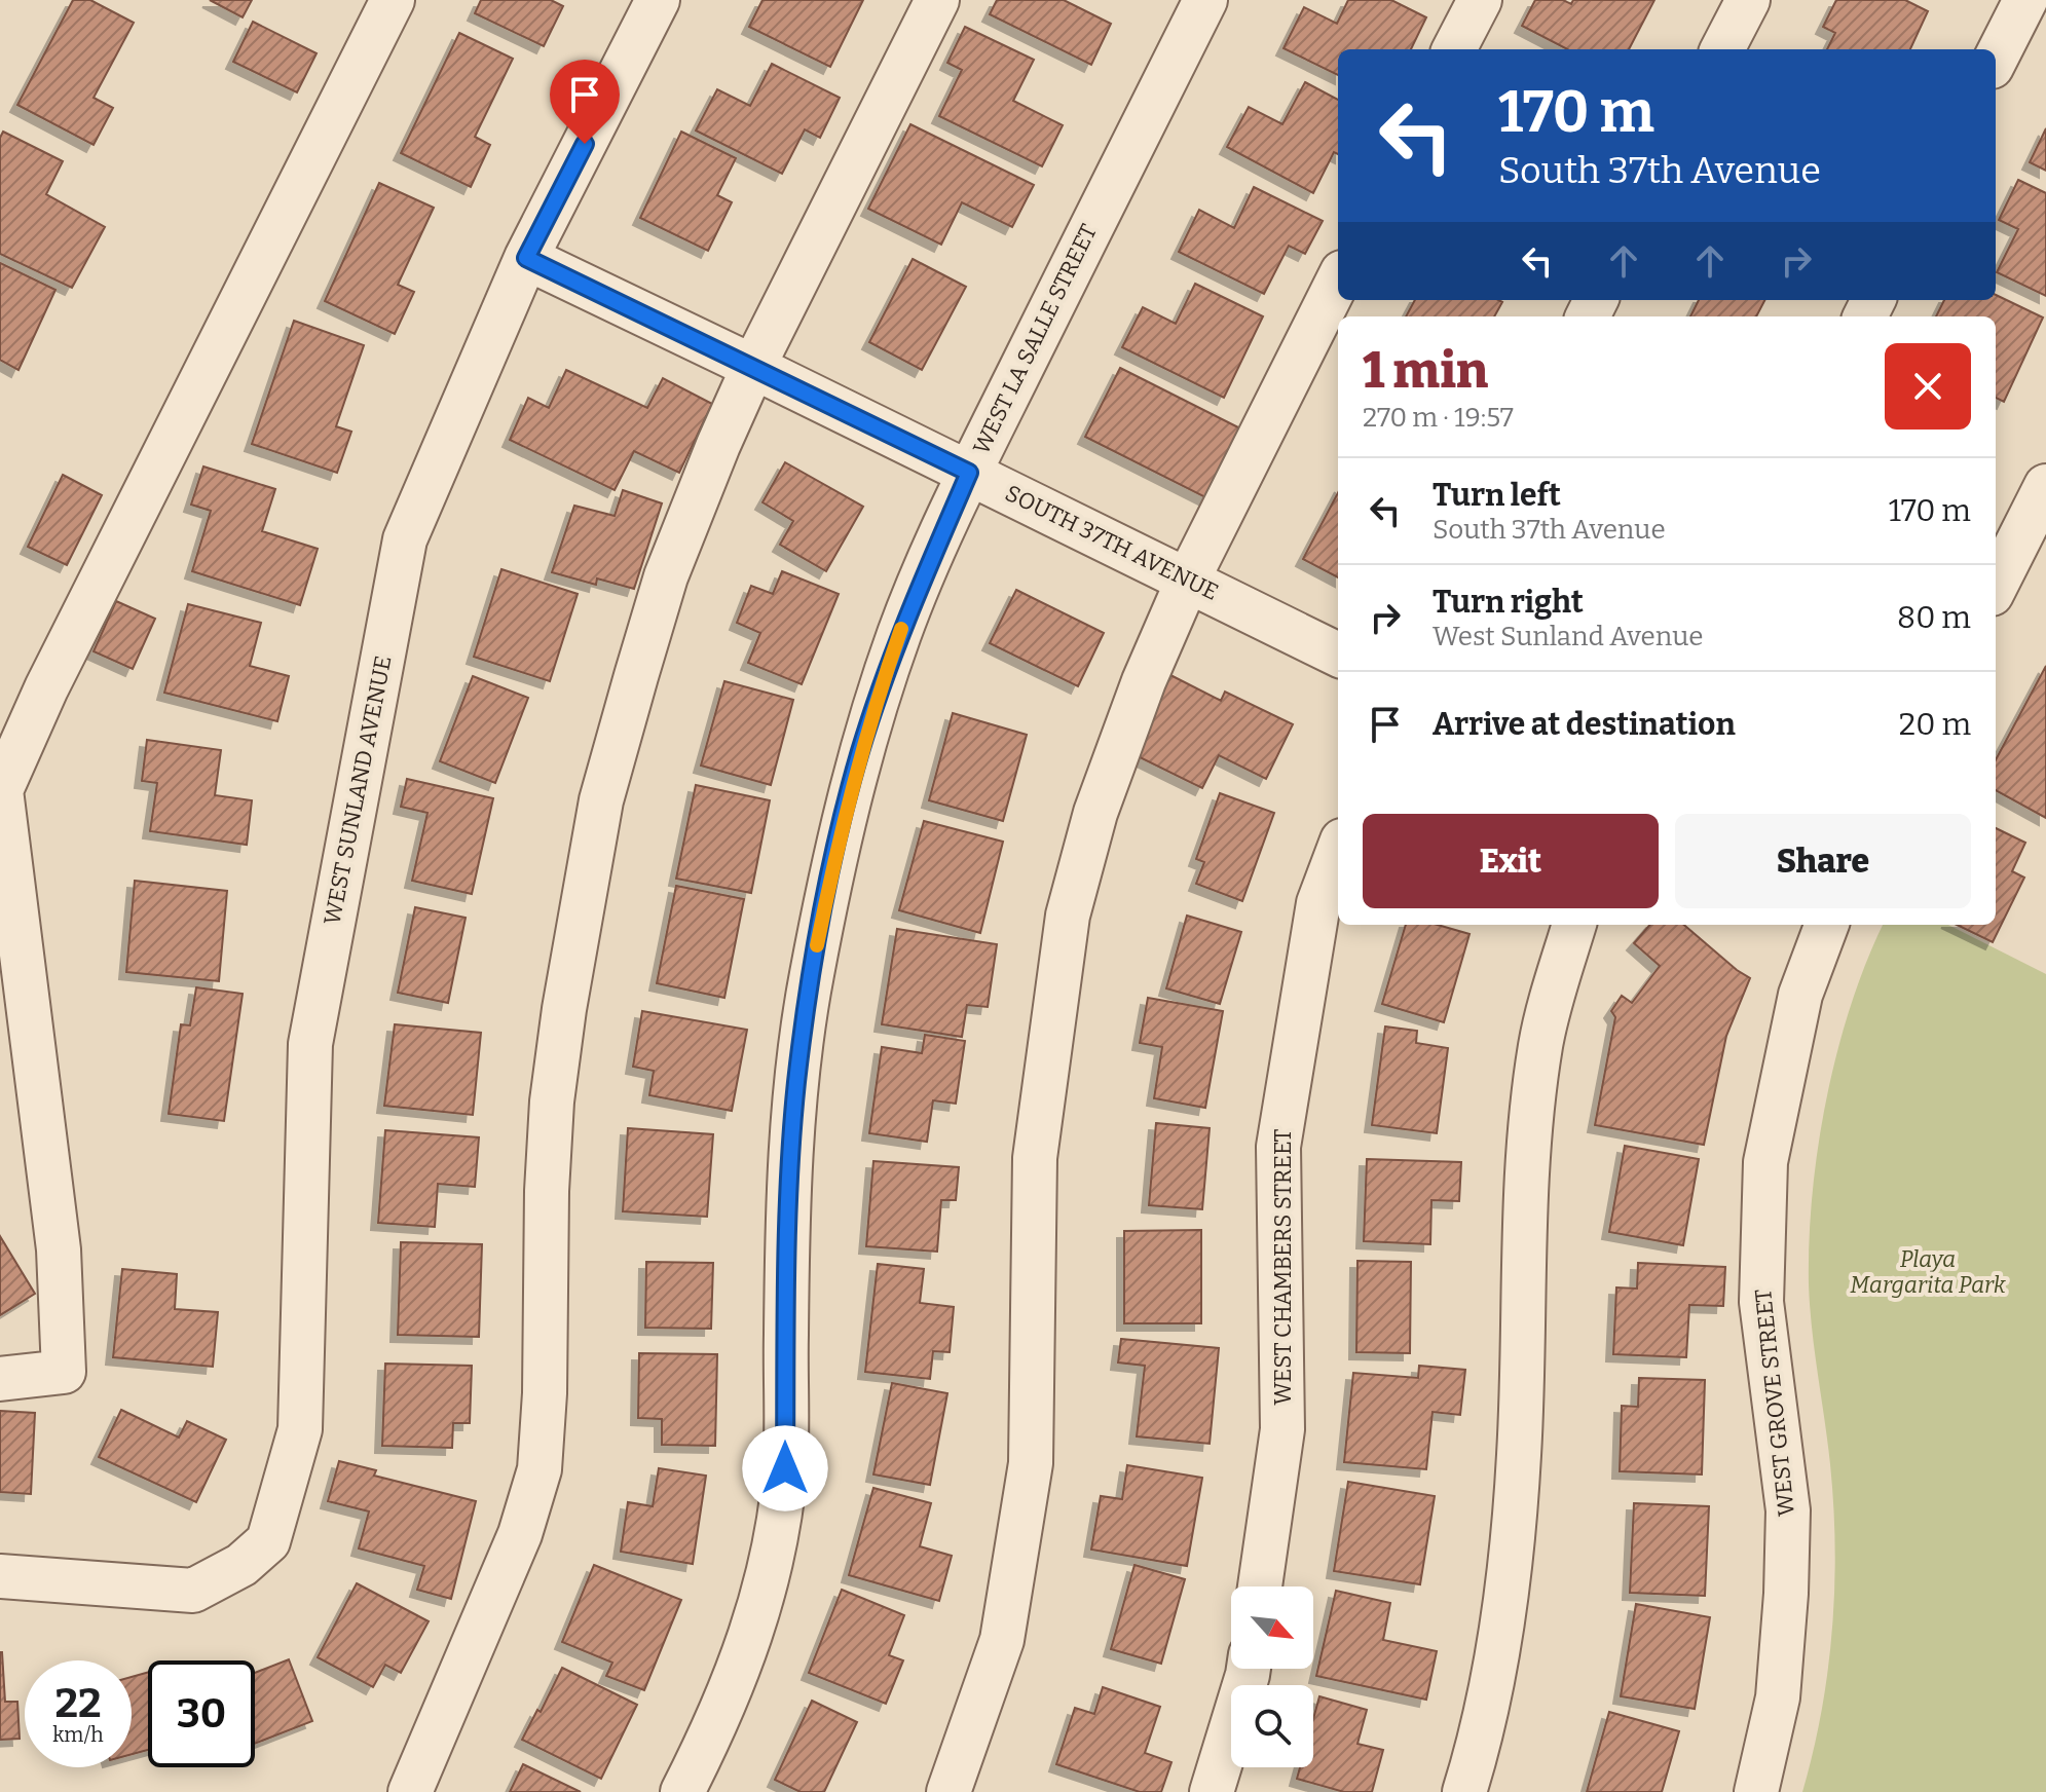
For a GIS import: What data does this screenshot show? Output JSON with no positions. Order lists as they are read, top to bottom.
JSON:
{
  "streets": {
    "street": [
      "WEST LA SALLE STREET",
      "SOUTH 37TH AVENUE",
      "WEST SUNLAND AVENUE",
      "WEST CHAMBERS STREET",
      "WEST GROVE STREET"
    ]
  },
  "crossings": [
    ["WEST LA SALLE STREET", "SOUTH 37TH AVENUE"],
    ["SOUTH 37TH AVENUE", "WEST SUNLAND AVENUE"]
  ],
  "parks": ["Playa Margarita Park"],
  "north": "bottom right",
  "page": {
    "turn": ["170 m", "South 37th Avenue"],
    "heading": ["1 min", "270 m · 19:57"],
    "list": [
      {
        "name": "Turn left",
        "note": "South 37th Avenue",
        "value": "170 m"
      },
      {
        "name": "Turn right",
        "note": "West Sunland Avenue",
        "value": "80 m"
      },
      {
        "name": "Arrive at destination",
        "value": "20 m"
      }
    ],
    "buttons": ["Exit", "Share"],
    "speed": "22 km/h",
    "limit": "30"
  }
}
